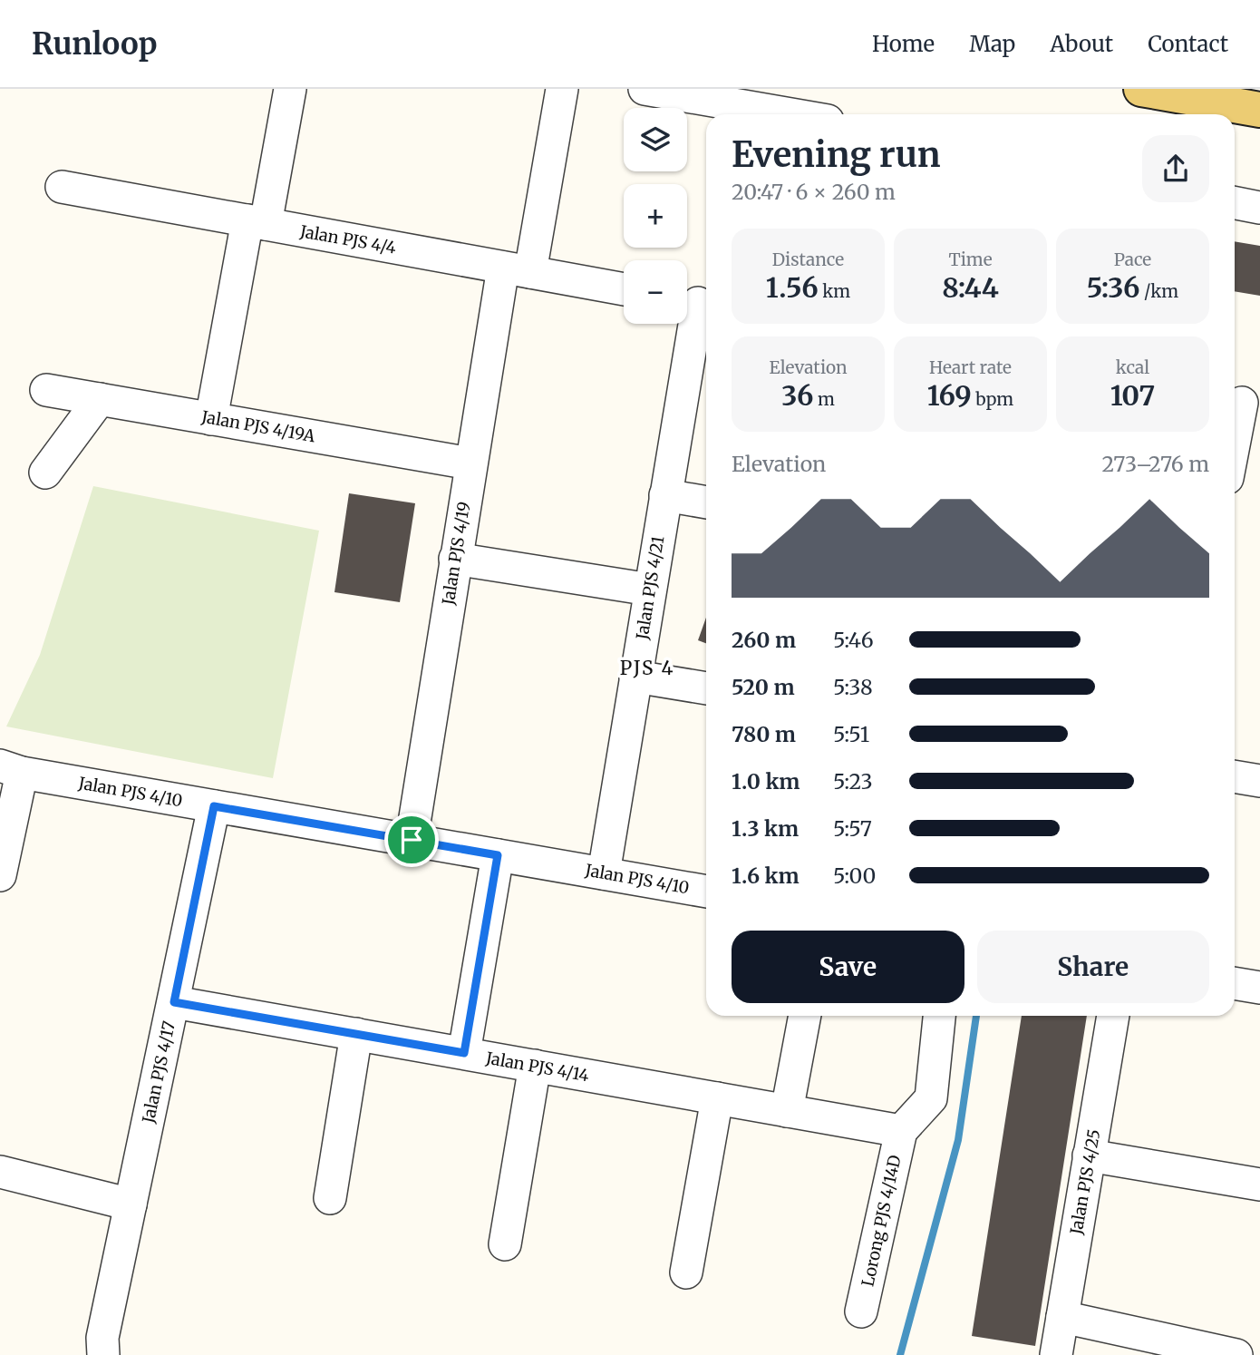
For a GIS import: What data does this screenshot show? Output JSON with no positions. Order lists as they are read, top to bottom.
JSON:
{
  "streets": {
    "street": [
      "Jalan PJS 4/4",
      "Jalan PJS 4/19A",
      "Jalan PJS 4/19",
      "Jalan PJS 4/21",
      "Jalan PJS 4/10",
      "Jalan PJS 4/14",
      "Jalan PJS 4/17",
      "Jalan PJS 4/25",
      "Lorong PJS 4/14D"
    ]
  },
  "crossings": [
    ["Jalan PJS 4/4", "Jalan PJS 4/19"],
    ["Jalan PJS 4/19A", "Jalan PJS 4/19"],
    ["Jalan PJS 4/19", "Jalan PJS 4/10"],
    ["Jalan PJS 4/21", "Jalan PJS 4/10"],
    ["Jalan PJS 4/10", "Jalan PJS 4/17"],
    ["Jalan PJS 4/14", "Jalan PJS 4/17"],
    ["Jalan PJS 4/14", "Lorong PJS 4/14D"]
  ],
  "districts": ["PJS 4"],
  "page": {
    "header": "Runloop",
    "nav": [
      "Home",
      "Map",
      "About",
      "Contact"
    ],
    "map_buttons": ["+", "−"],
    "heading": ["Evening run", "20:47 · 6 × 260 m"],
    "stats": [
      ["Distance", "1.56 km"],
      ["Time", "8:44"],
      ["Pace", "5:36 /km"],
      ["Elevation", "36 m"],
      ["Heart rate", "169 bpm"],
      ["kcal", "107"]
    ],
    "chart": ["Elevation", "273–276 m"],
    "list": [
      {
        "name": "260 m",
        "note": "5:46"
      },
      {
        "name": "520 m",
        "note": "5:38"
      },
      {
        "name": "780 m",
        "note": "5:51"
      },
      {
        "name": "1.0 km",
        "note": "5:23"
      },
      {
        "name": "1.3 km",
        "note": "5:57"
      },
      {
        "name": "1.6 km",
        "note": "5:00"
      }
    ],
    "buttons": ["Save", "Share"]
  }
}
